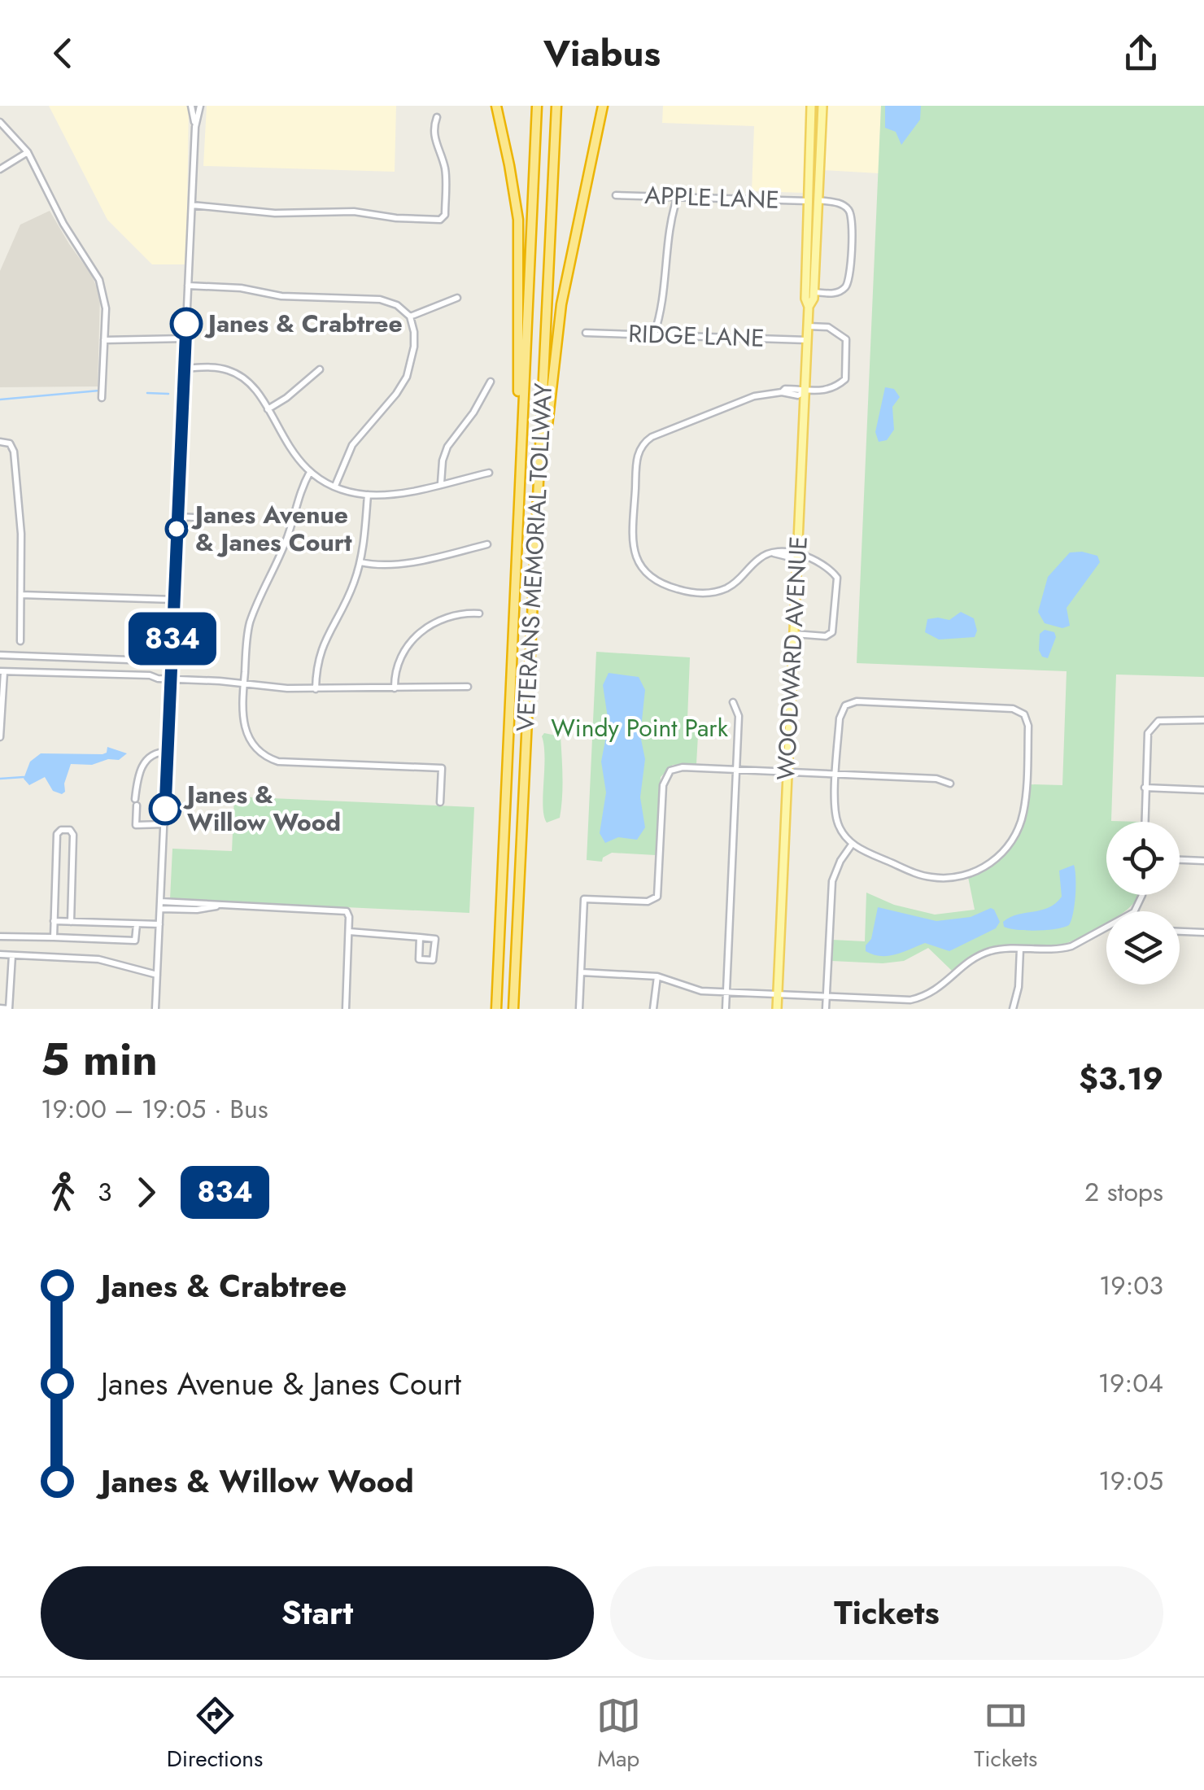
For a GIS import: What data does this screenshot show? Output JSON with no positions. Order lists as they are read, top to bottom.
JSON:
{
  "streets": {
    "highway": ["VETERANS MEMORIAL TOLLWAY"],
    "main road": ["WOODWARD AVENUE"],
    "street": ["APPLE LANE", "RIDGE LANE"]
  },
  "crossings": [
    ["APPLE LANE", "WOODWARD AVENUE"],
    ["RIDGE LANE", "WOODWARD AVENUE"]
  ],
  "parks": ["Windy Point Park"],
  "places": ["Janes & Crabtree", "Janes Avenue & Janes Court", "Janes & Willow Wood"],
  "lines": ["bus line 834"],
  "page": {
    "header": "Viabus",
    "on_map": "834",
    "heading": ["5 min", "19:00 – 19:05 · Bus", "$3.19"],
    "legs": ["3", "834", "2 stops"],
    "list": [
      {
        "name": "Janes & Crabtree",
        "value": "19:03"
      },
      {
        "name": "Janes Avenue & Janes Court",
        "value": "19:04"
      },
      {
        "name": "Janes & Willow Wood",
        "value": "19:05"
      }
    ],
    "buttons": ["Start", "Tickets"],
    "tabs": ["Directions", "Map", "Tickets"]
  }
}
